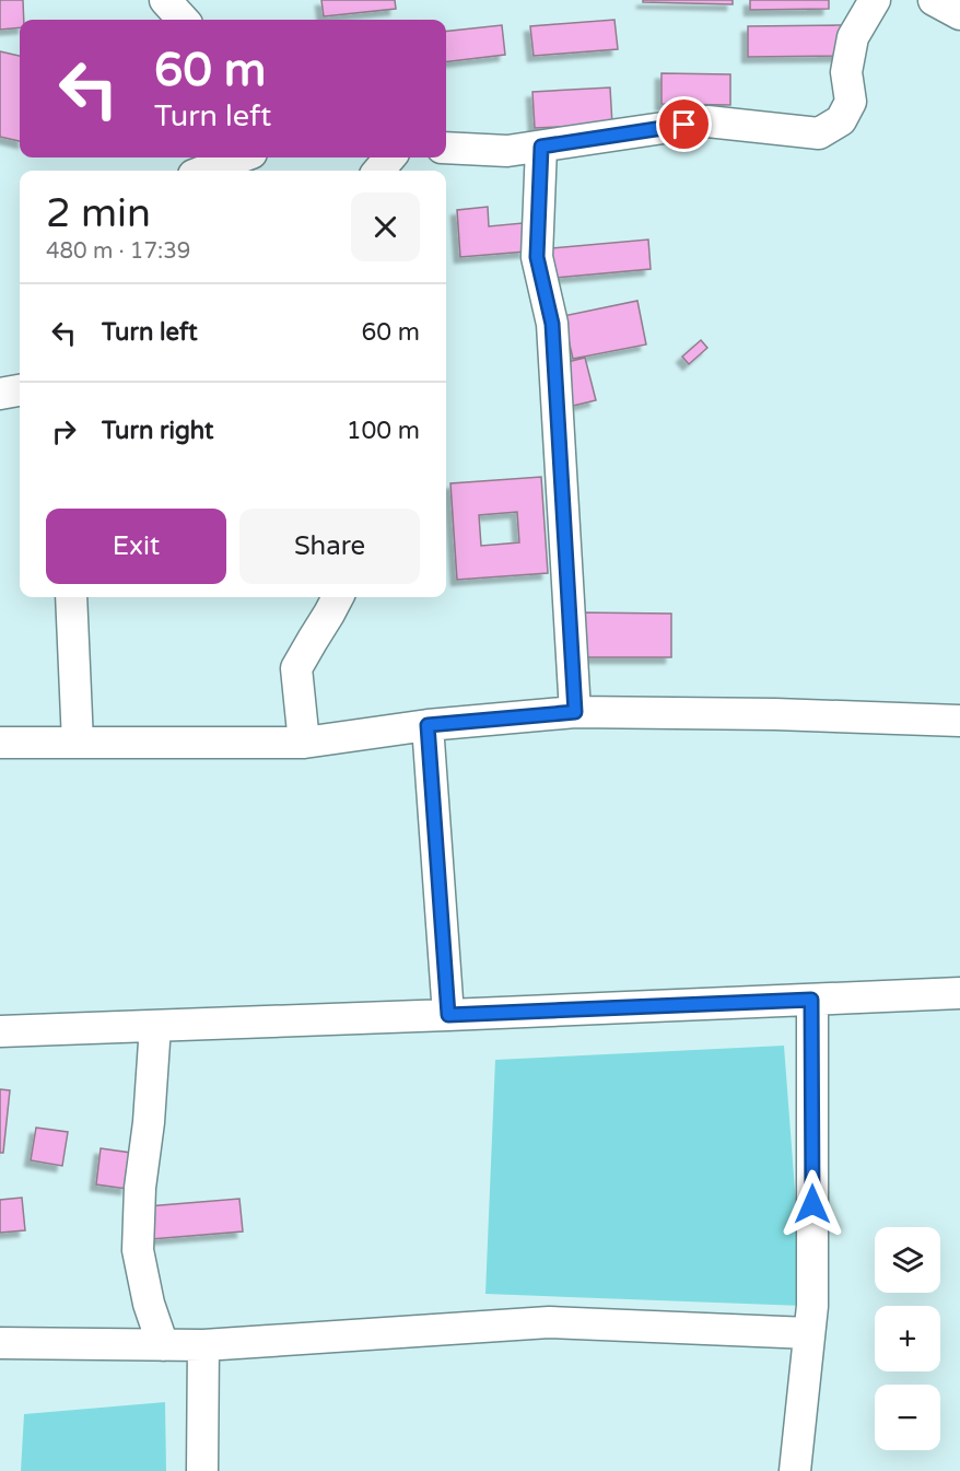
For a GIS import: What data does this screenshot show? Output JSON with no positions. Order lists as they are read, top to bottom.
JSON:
{
  "page": {
    "turn": ["60 m", "Turn left"],
    "heading": ["2 min", "480 m · 17:39"],
    "list": [
      {
        "name": "Turn left",
        "value": "60 m"
      },
      {
        "name": "Turn right",
        "value": "100 m"
      }
    ],
    "buttons": ["Exit", "Share"],
    "map_buttons": ["+", "−"]
  }
}
